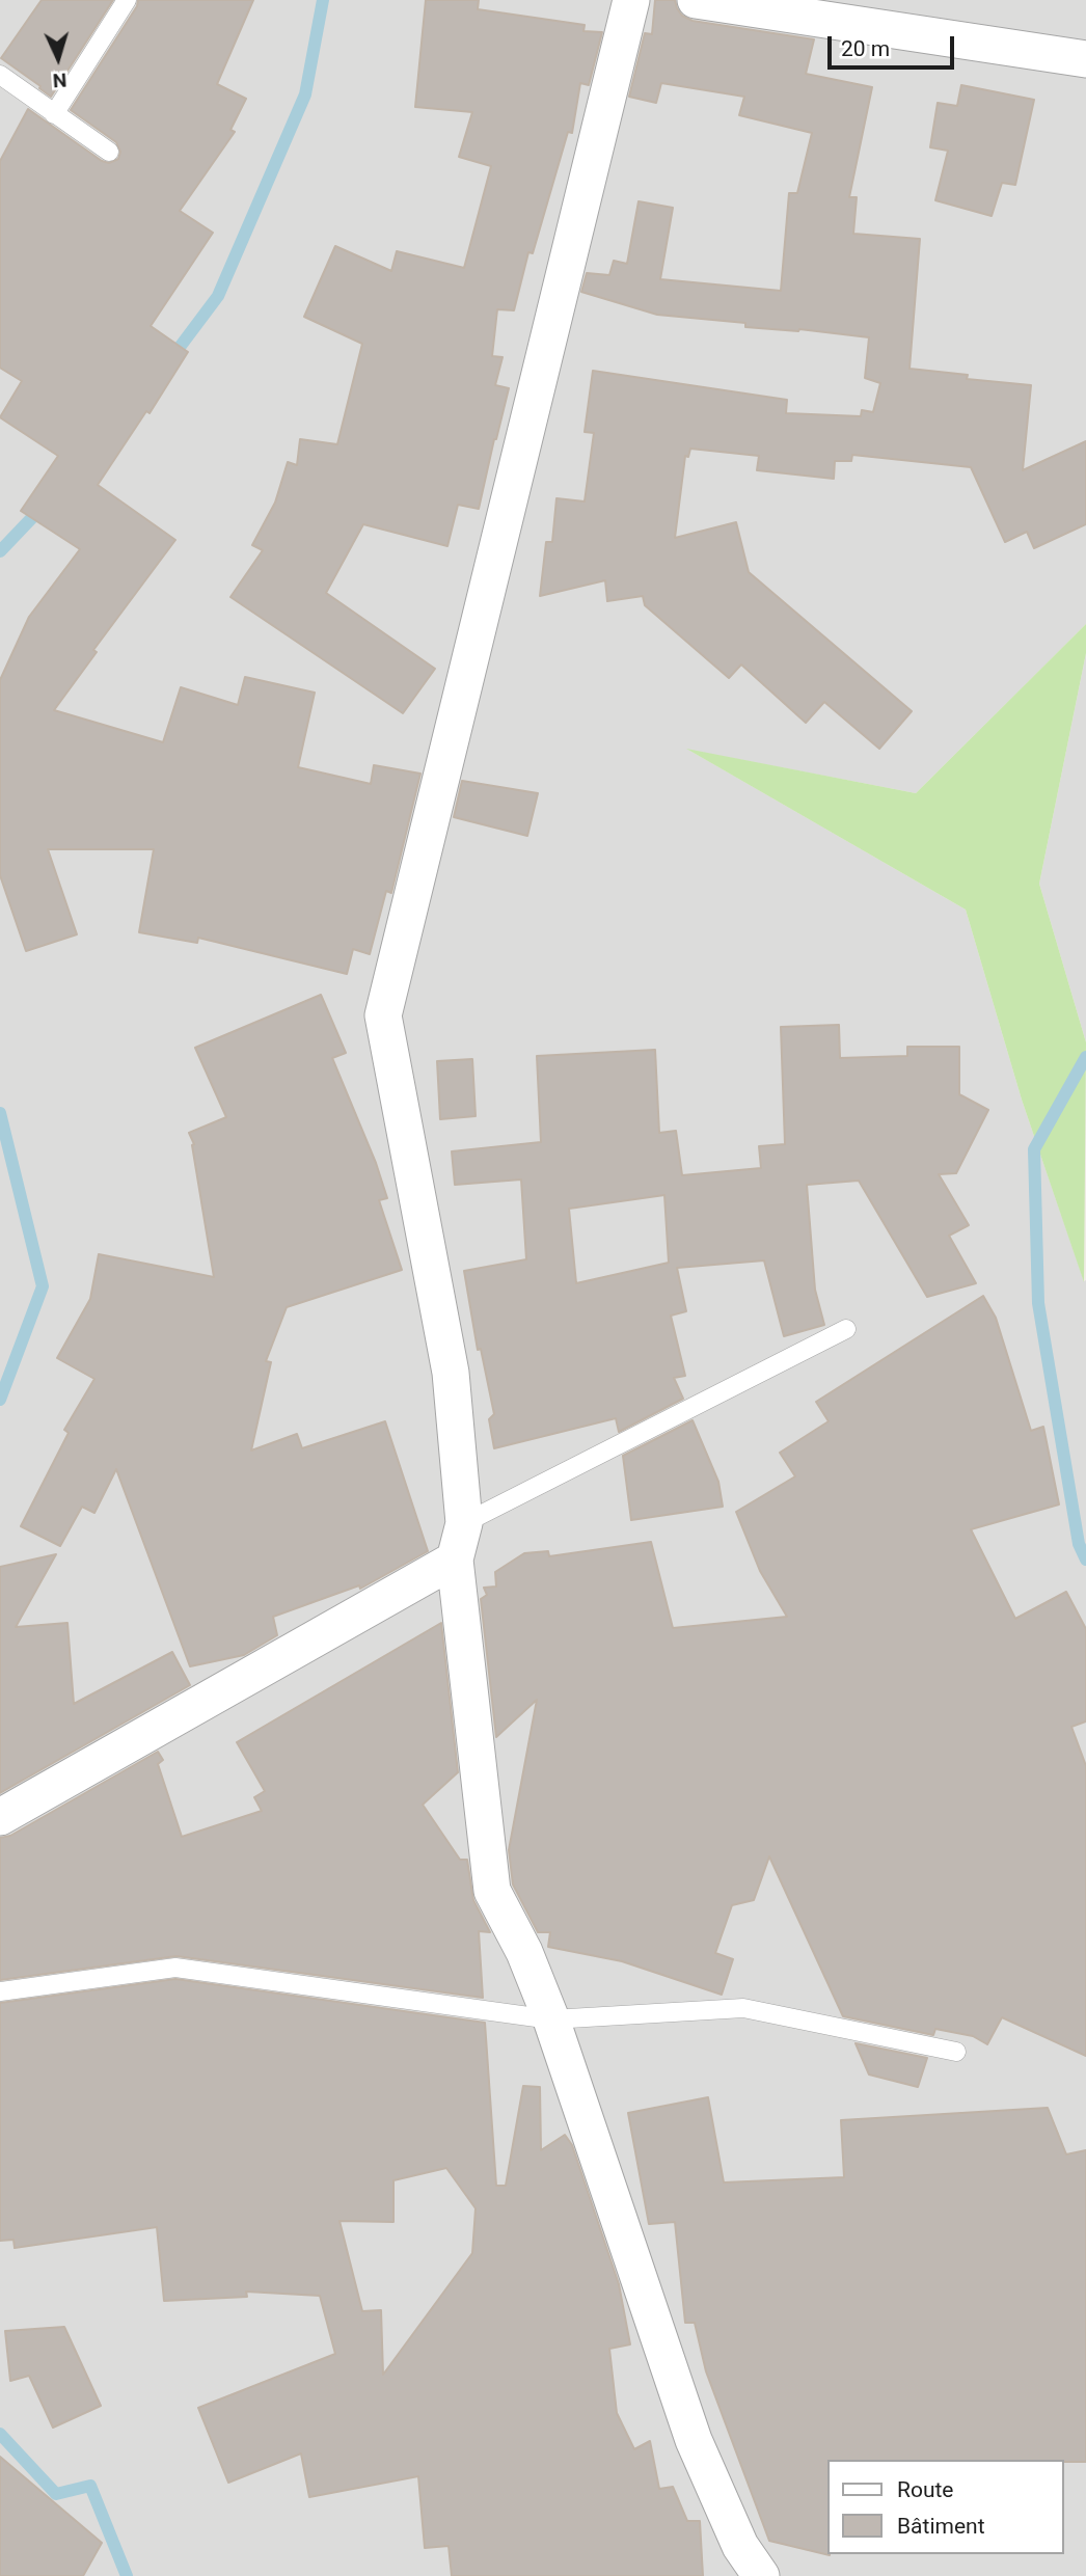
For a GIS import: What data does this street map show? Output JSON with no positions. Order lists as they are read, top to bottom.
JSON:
{
  "legend": ["Route", "Bâtiment"],
  "scale_bar": "20 m",
  "north": "bottom"
}
